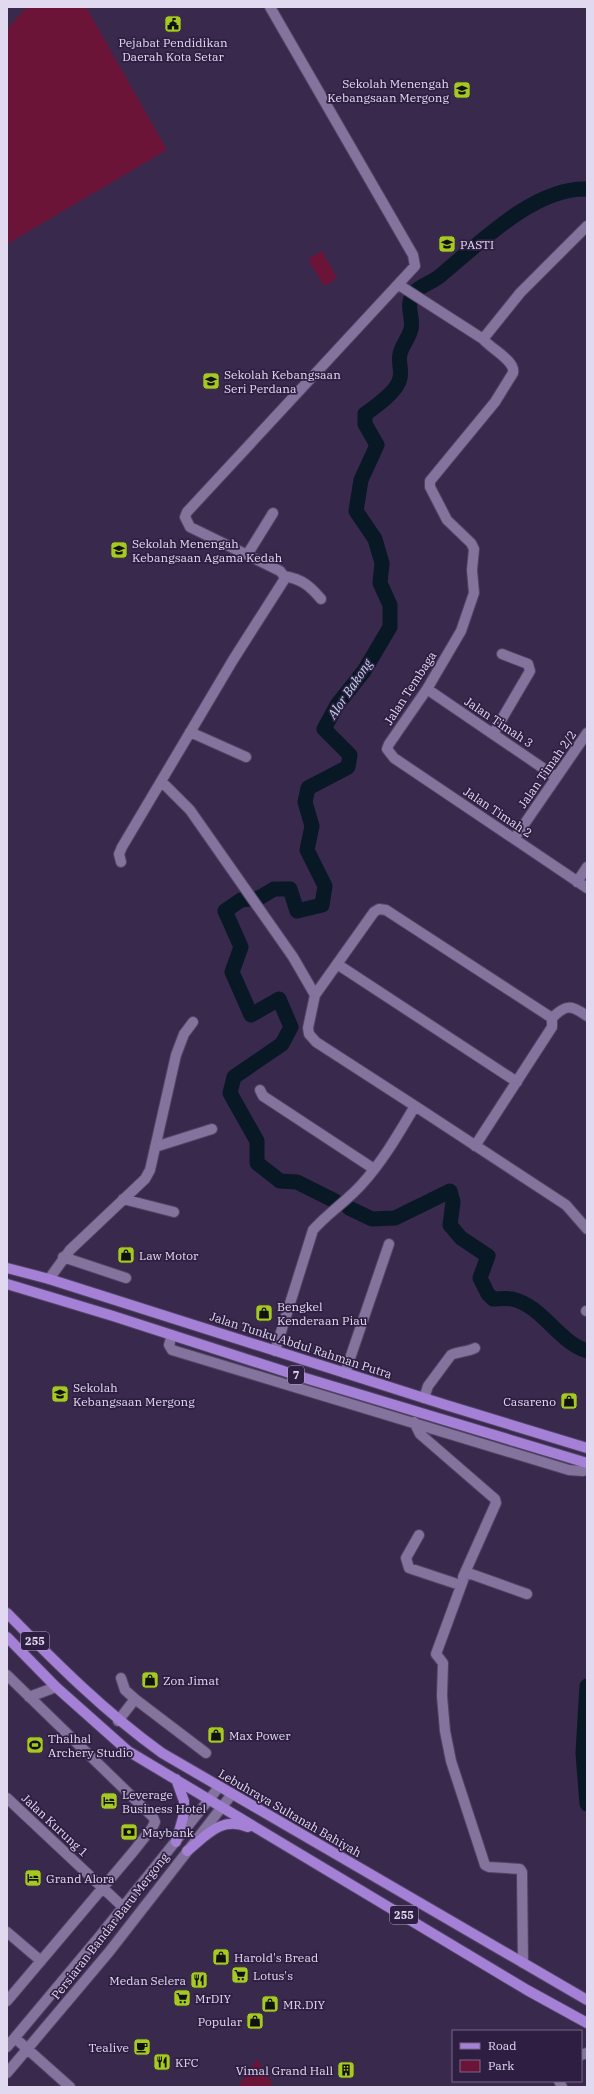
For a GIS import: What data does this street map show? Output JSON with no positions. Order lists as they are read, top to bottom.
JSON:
{
  "streets": {
    "main road": [
      "Jalan Tunku Abdul Rahman Putra",
      "7",
      "255",
      "Lebuhraya Sultanah Bahiyah"
    ],
    "street": [
      "Jalan Tembaga",
      "Jalan Timah 3",
      "Jalan Timah 2/2",
      "Jalan Timah 2",
      "Jalan Kurung 1",
      "Persiaran Bandar Baru Mergong"
    ]
  },
  "crossings": [
    ["Jalan Tembaga", "Jalan Timah 3"],
    ["Jalan Tembaga", "Jalan Timah 2"],
    ["Jalan Timah 3", "Jalan Timah 2/2"],
    ["Jalan Timah 2/2", "Jalan Timah 2"],
    ["255", "Persiaran Bandar Baru Mergong"],
    ["Lebuhraya Sultanah Bahiyah", "Persiaran Bandar Baru Mergong"],
    ["Jalan Kurung 1", "Persiaran Bandar Baru Mergong"]
  ],
  "water": ["Alor Bakong"],
  "places": {
    "public building": ["Pejabat Pendidikan Daerah Kota Setar"],
    "school or university": [
      "Sekolah Menengah Kebangsaan Mergong",
      "PASTI",
      "Sekolah Kebangsaan Seri Perdana",
      "Sekolah Menengah Kebangsaan Agama Kedah",
      "Sekolah Kebangsaan Mergong"
    ],
    "shop": [
      "Law Motor",
      "Bengkel Kenderaan Piau",
      "Casareno",
      "Zon Jimat",
      "Max Power",
      "Harold's Bread",
      "MR.DIY",
      "Popular"
    ],
    "sports": ["Thalhal Archery Studio"],
    "hotel": ["Leverage Business Hotel", "Grand Alora"],
    "bank": ["Maybank"],
    "supermarket": ["Lotus's", "MrDIY"],
    "restaurant": ["Medan Selera", "KFC"],
    "cafe": ["Tealive"],
    "building": ["Vimal Grand Hall"]
  },
  "legend": ["Road", "Park"]
}
